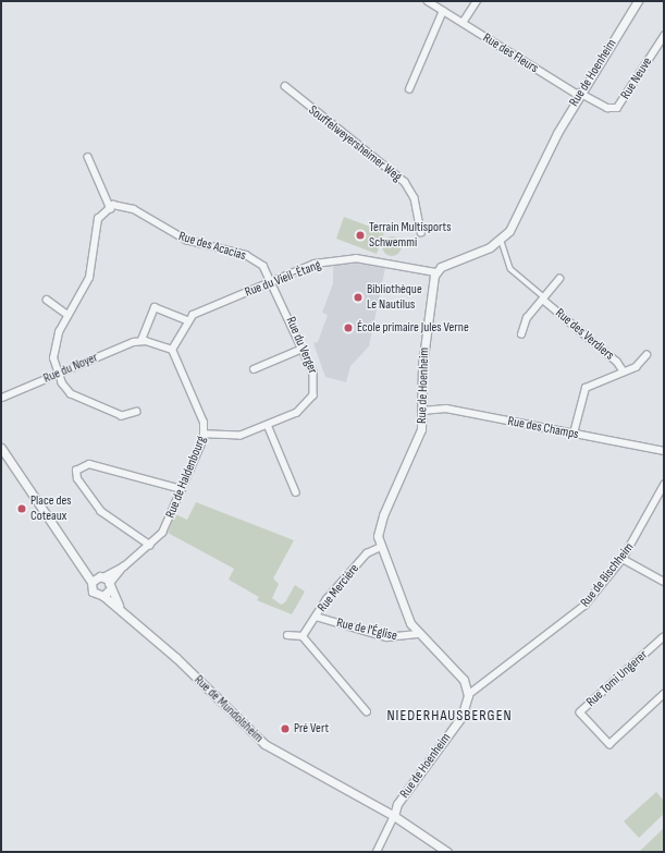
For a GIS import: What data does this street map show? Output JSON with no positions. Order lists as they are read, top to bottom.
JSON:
{
  "streets": {
    "street": [
      "Rue des Fleurs",
      "Rue de Hoenheim",
      "Rue Neuve",
      "Souffelweyersheimer Weg",
      "Rue des Acacias",
      "Rue du Vieil-Étang",
      "Rue des Verdiers",
      "Rue du Verger",
      "Rue du Noyer",
      "Rue des Champs",
      "Rue de Haldenbourg",
      "Rue de Bischheim",
      "Rue Mercière",
      "Rue de l'Église",
      "Rue Tomi Ungerer",
      "Rue de Mundolsheim"
    ]
  },
  "crossings": [
    ["Rue des Fleurs", "Rue de Hoenheim"],
    ["Rue des Fleurs", "Rue Neuve"],
    ["Rue de Hoenheim", "Rue Neuve"],
    ["Rue de Hoenheim", "Rue du Vieil-Étang"],
    ["Rue de Hoenheim", "Rue des Champs"],
    ["Rue de Hoenheim", "Rue de Bischheim"],
    ["Rue de Hoenheim", "Rue Mercière"],
    ["Rue de Hoenheim", "Rue de l'Église"],
    ["Rue de Hoenheim", "Rue de Mundolsheim"],
    ["Rue des Acacias", "Rue du Vieil-Étang"],
    ["Rue des Acacias", "Rue du Verger"],
    ["Rue des Acacias", "Rue du Noyer"],
    ["Rue des Acacias", "Rue de Haldenbourg"],
    ["Rue du Vieil-Étang", "Rue du Verger"],
    ["Rue du Vieil-Étang", "Rue de Haldenbourg"],
    ["Rue du Verger", "Rue de Haldenbourg"],
    ["Rue de Haldenbourg", "Rue de Mundolsheim"],
    ["Rue Mercière", "Rue de l'Église"]
  ],
  "districts": ["NIEDERHAUSBERGEN"],
  "places": [
    "Terrain Multisports Schwemmi",
    "Bibliothèque Le Nautilus",
    "École primaire Jules Verne",
    "Place des Coteaux",
    "Pré Vert"
  ]
}
